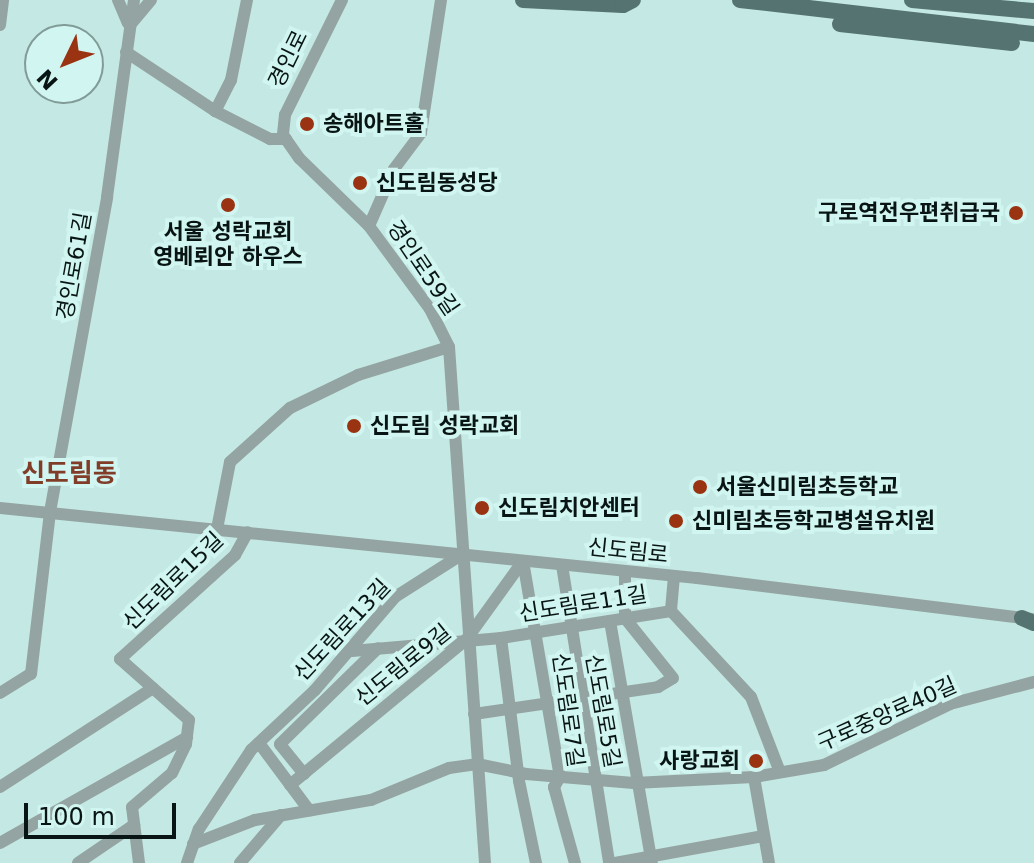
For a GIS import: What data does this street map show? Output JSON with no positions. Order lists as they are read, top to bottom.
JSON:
{
  "streets": {
    "street": [
      "경인로",
      "경인로61길",
      "경인로59길",
      "신도림로",
      "신도림로15길",
      "신도림로11길",
      "신도림로13길",
      "신도림로9길",
      "신도림로7길",
      "신도림로5길",
      "구로중앙로40길"
    ]
  },
  "crossings": [
    ["경인로61길", "신도림로"],
    ["경인로59길", "신도림로"],
    ["경인로59길", "신도림로13길"],
    ["신도림로", "신도림로15길"],
    ["신도림로", "신도림로13길"],
    ["신도림로", "신도림로9길"],
    ["신도림로", "신도림로7길"],
    ["신도림로", "신도림로5길"],
    ["신도림로11길", "신도림로13길"],
    ["신도림로11길", "신도림로9길"],
    ["신도림로11길", "신도림로7길"],
    ["신도림로11길", "신도림로5길"],
    ["신도림로11길", "구로중앙로40길"],
    ["신도림로9길", "신도림로7길"],
    ["신도림로7길", "구로중앙로40길"],
    ["신도림로5길", "구로중앙로40길"]
  ],
  "districts": ["신도림동"],
  "places": [
    "송해아트홀",
    "신도림동성당",
    "서울 성락교회 영베뢰안 하우스",
    "구로역전우편취급국",
    "신도림 성락교회",
    "서울신미림초등학교",
    "신도림치안센터",
    "신미림초등학교병설유치원",
    "사랑교회"
  ],
  "scale_bar": "100 m",
  "north": "bottom left"
}
